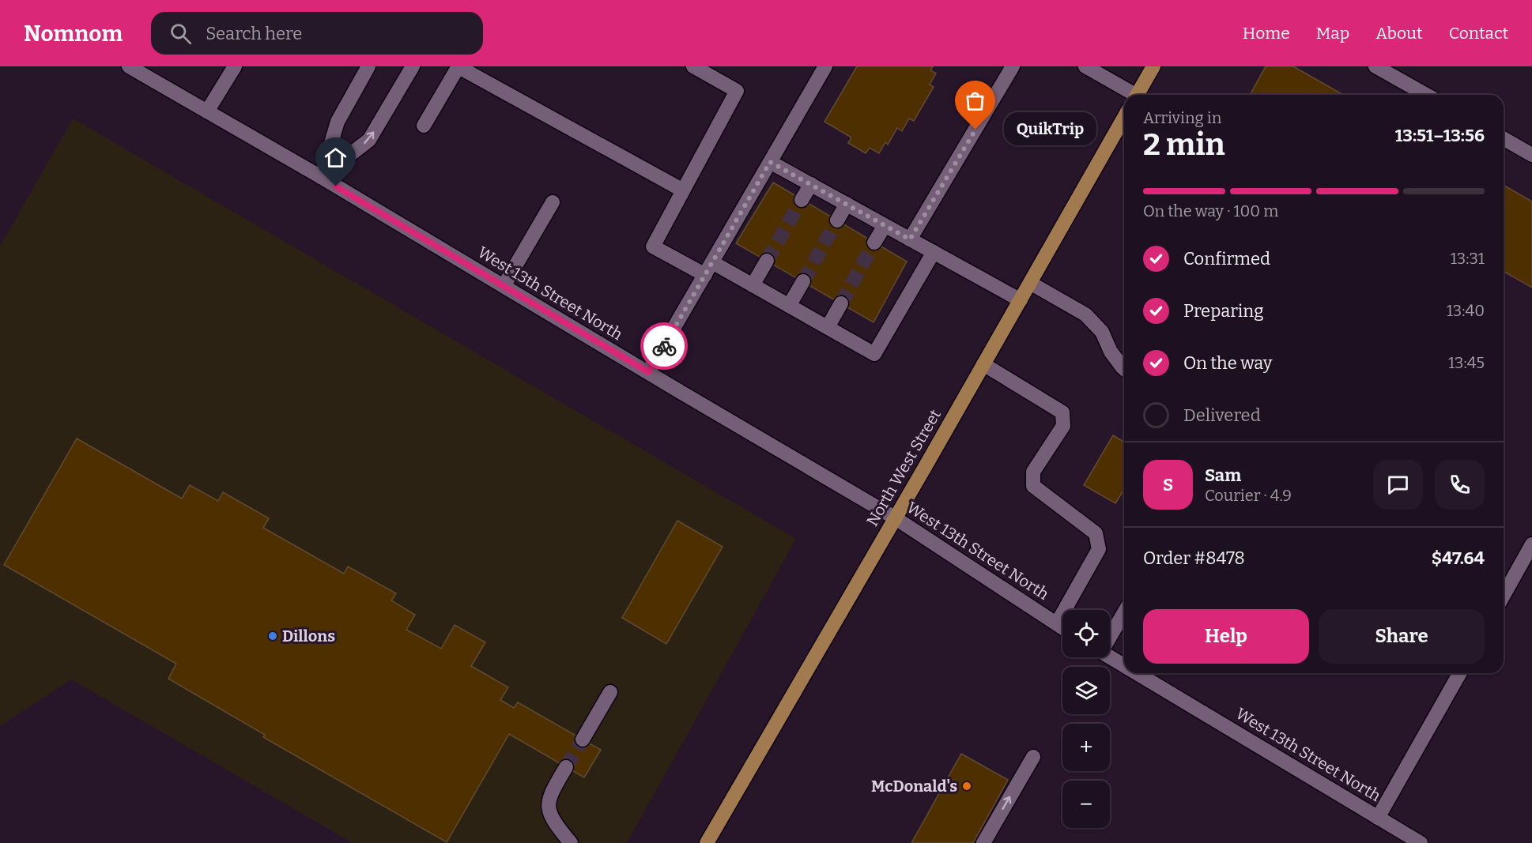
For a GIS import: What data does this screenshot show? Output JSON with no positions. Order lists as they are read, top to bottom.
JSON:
{
  "streets": {
    "main road": ["North West Street"],
    "street": ["West 13th Street North"]
  },
  "crossings": [
    ["West 13th Street North", "North West Street"]
  ],
  "places": ["QuikTrip", "Dillons", "McDonald's"],
  "page": {
    "header": "Nomnom",
    "search": "Search here",
    "nav": [
      "Home",
      "Map",
      "About",
      "Contact"
    ],
    "heading": ["2 min", "Arriving in", "13:51–13:56"],
    "panel": [
      "Sam",
      "Courier · 4.9",
      "Order #8478",
      "$47.64"
    ],
    "bubble": "QuikTrip",
    "bar": "On the way · 100 m",
    "list": [
      ["Confirmed", "13:31"],
      ["Preparing", "13:40"],
      ["On the way", "13:45"],
      "Delivered"
    ],
    "round": "S",
    "buttons": ["Help", "Share"],
    "map_buttons": ["+", "−"]
  }
}
